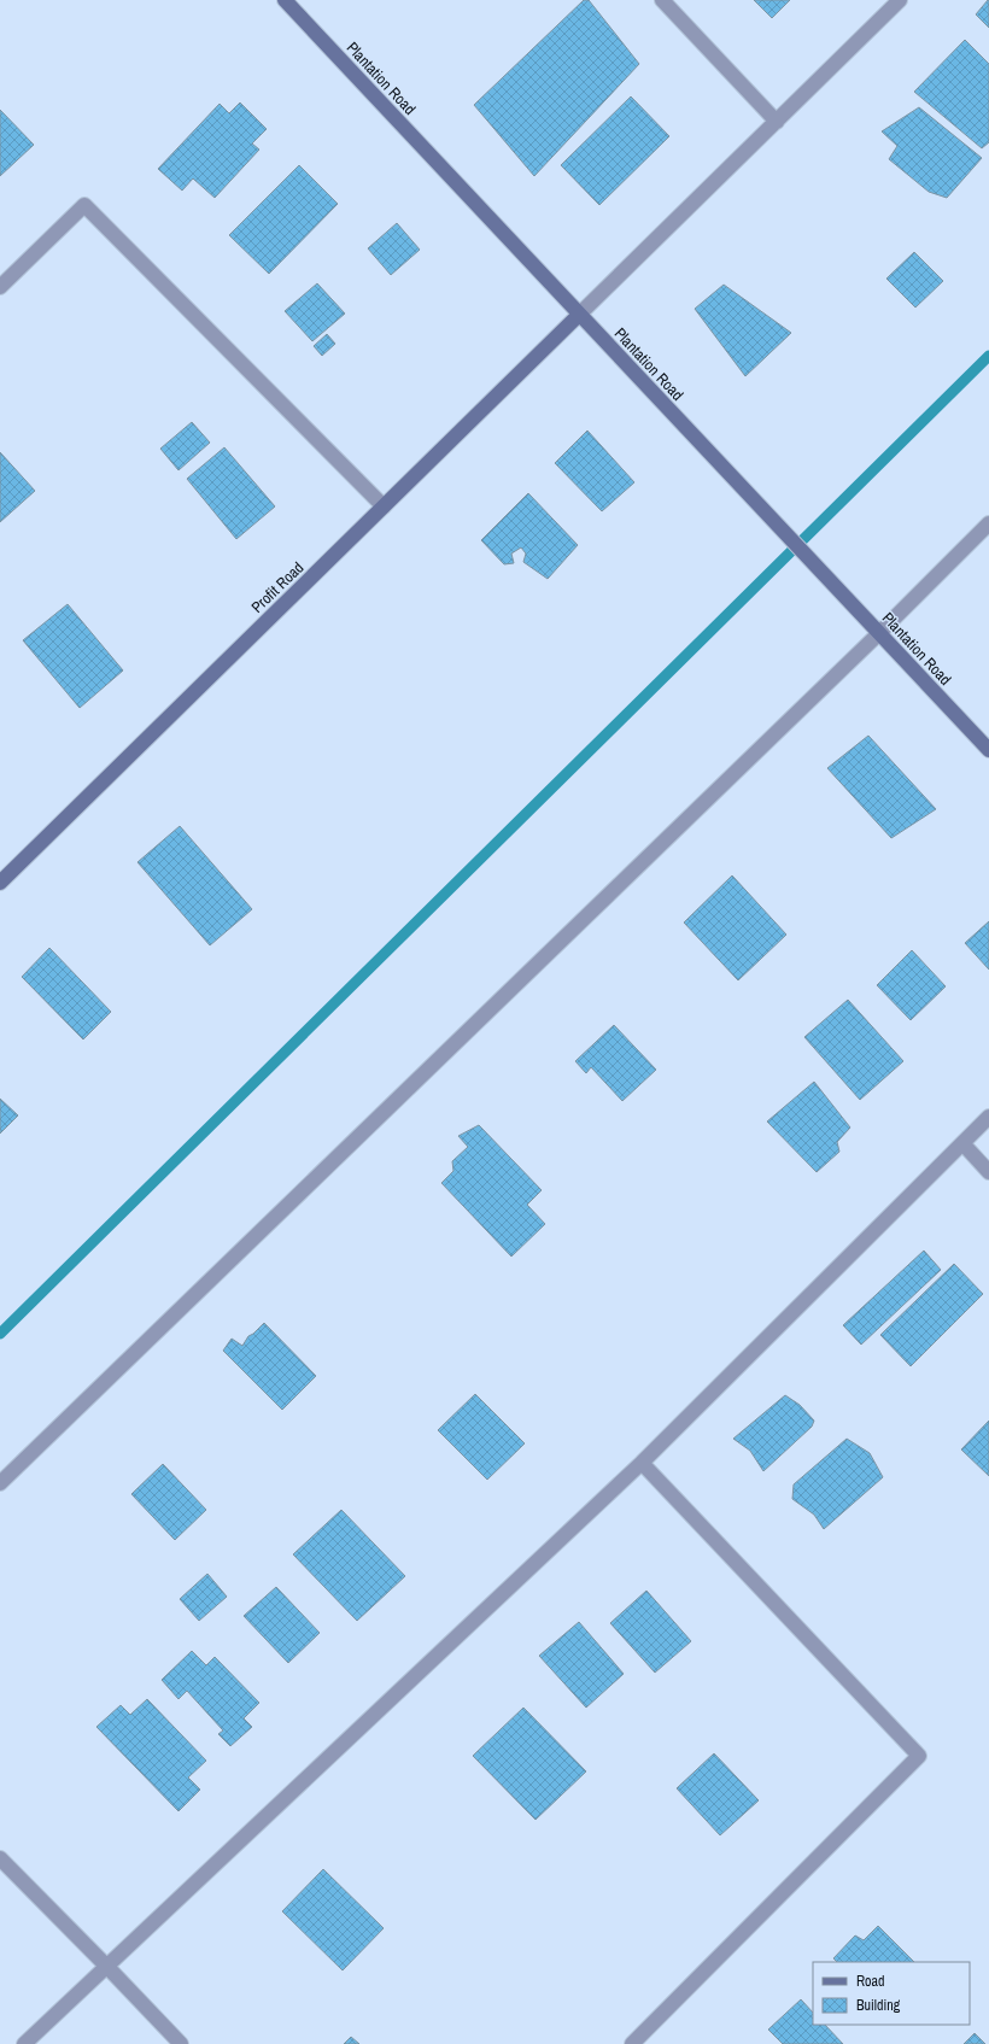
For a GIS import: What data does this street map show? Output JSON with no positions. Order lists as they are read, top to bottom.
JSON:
{
  "streets": {
    "street": ["Plantation Road", "Profit Road"]
  },
  "crossings": [
    ["Plantation Road", "Profit Road"]
  ],
  "legend": ["Road", "Building"]
}
